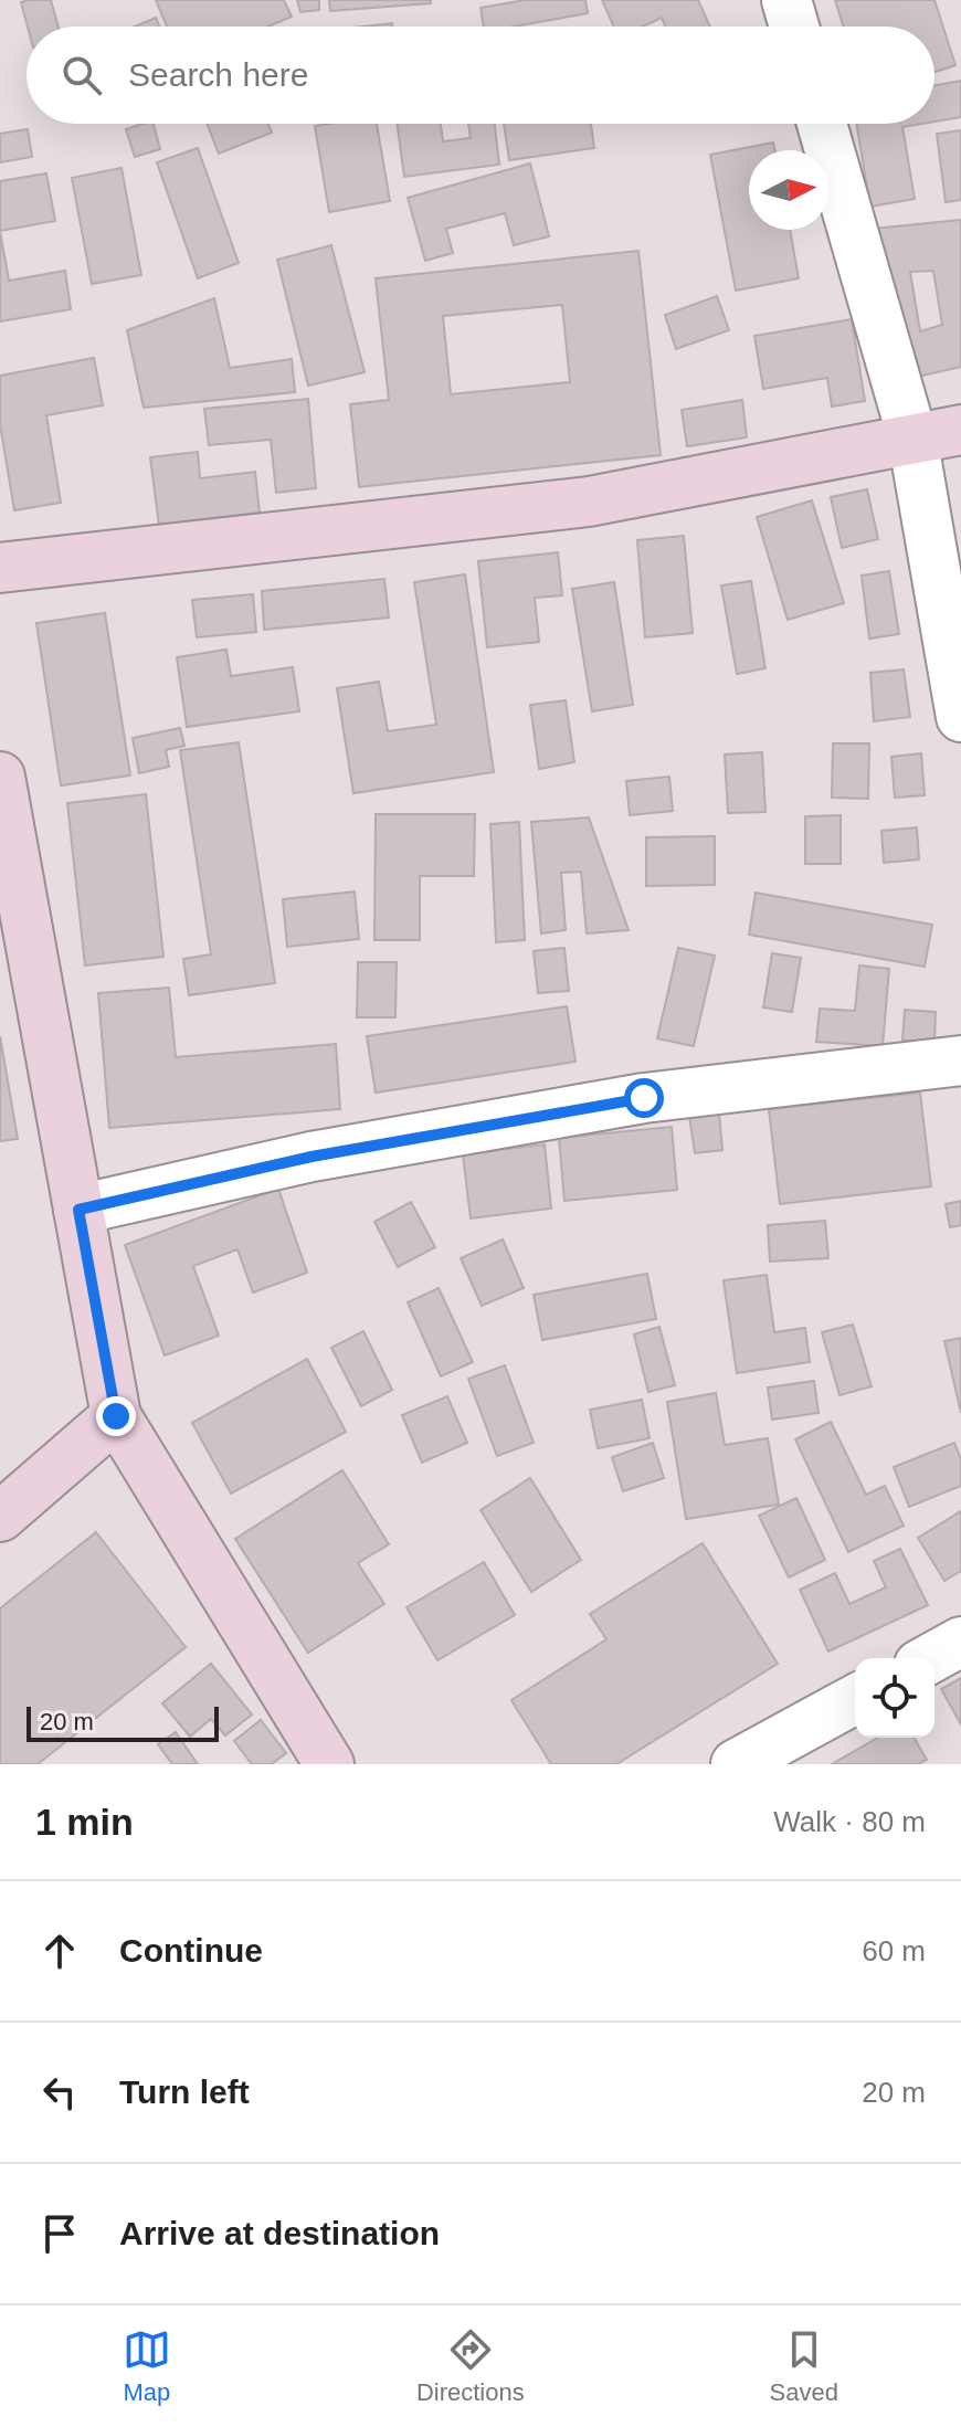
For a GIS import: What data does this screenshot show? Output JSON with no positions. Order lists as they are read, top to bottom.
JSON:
{
  "scale_bar": "20 m",
  "north": "right",
  "page": {
    "search": "Search here",
    "scale": "20 m",
    "heading": ["1 min", "Walk · 80 m"],
    "list": [
      ["Continue", "60 m"],
      ["Turn left", "20 m"],
      "Arrive at destination"
    ],
    "nav": ["Map", "Directions", "Saved"]
  }
}
